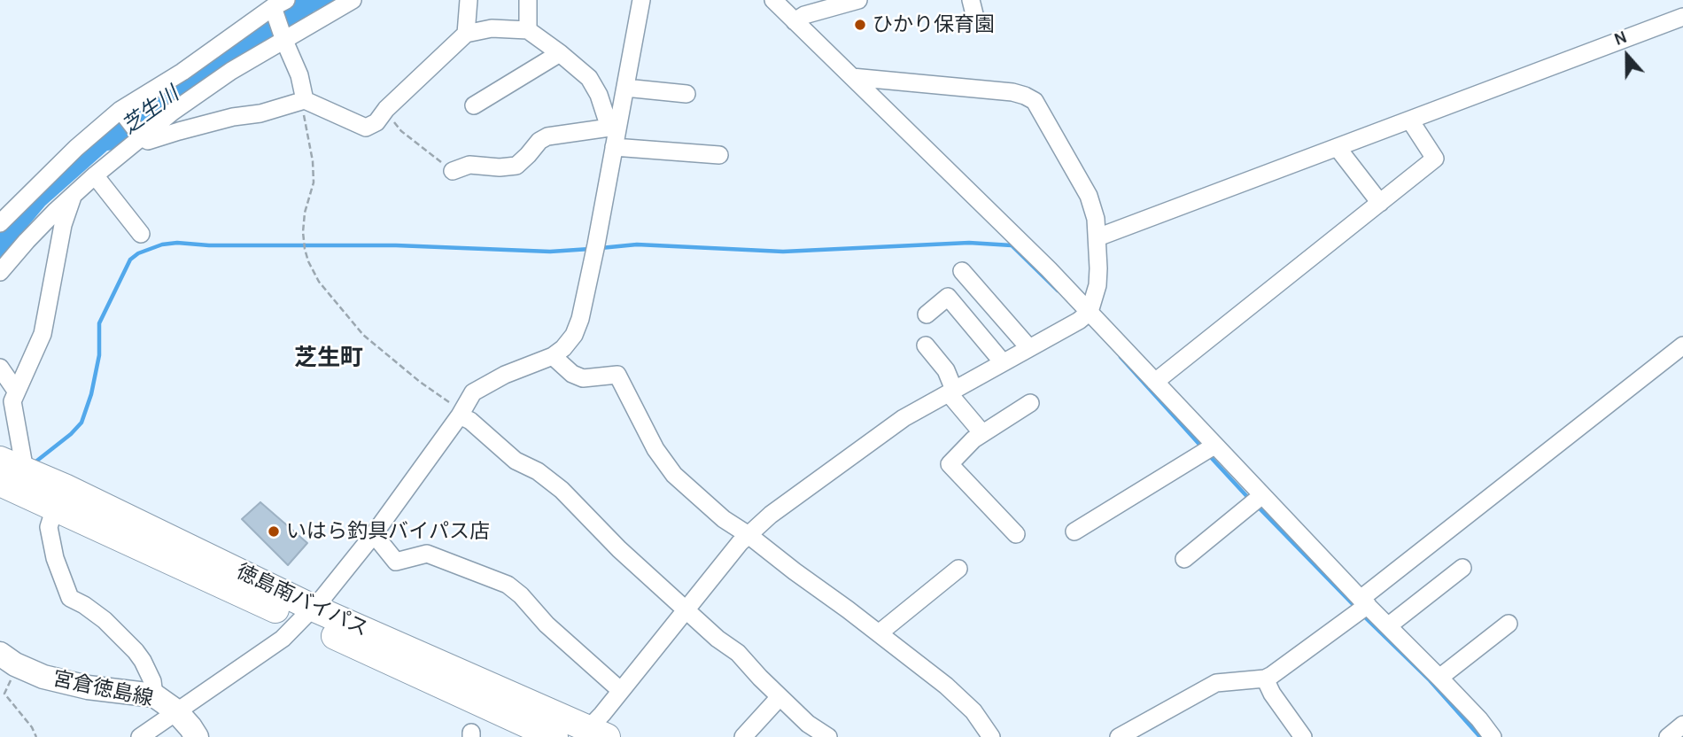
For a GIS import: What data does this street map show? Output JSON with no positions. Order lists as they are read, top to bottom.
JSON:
{
  "streets": {
    "highway": ["徳島南バイパス"],
    "main road": ["宮倉徳島線"]
  },
  "districts": ["芝生町"],
  "water": ["芝生川"],
  "places": ["ひかり保育園", "いはら釣具バイパス店"],
  "north": "top"
}
